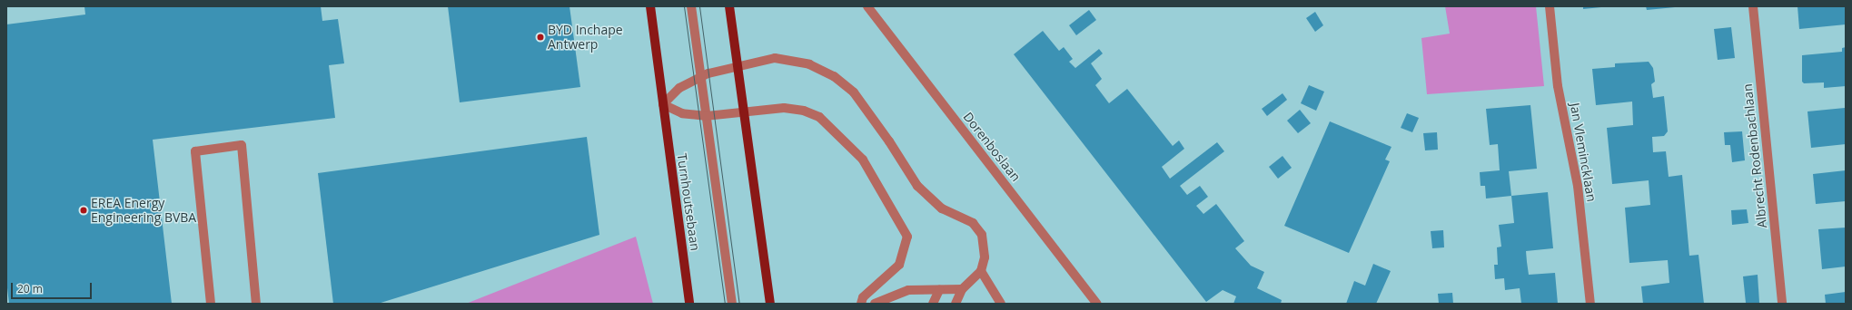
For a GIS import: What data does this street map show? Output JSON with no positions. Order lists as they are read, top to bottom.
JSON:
{
  "streets": {
    "main road": ["Turnhoutsebaan"],
    "street": ["Dorenboslaan", "Jan Vlemincklaan", "Albrecht Rodenbachlaan"]
  },
  "places": ["BYD Inchape Antwerp", "EREA Energy Engineering BVBA"],
  "scale_bar": "20 m"
}
